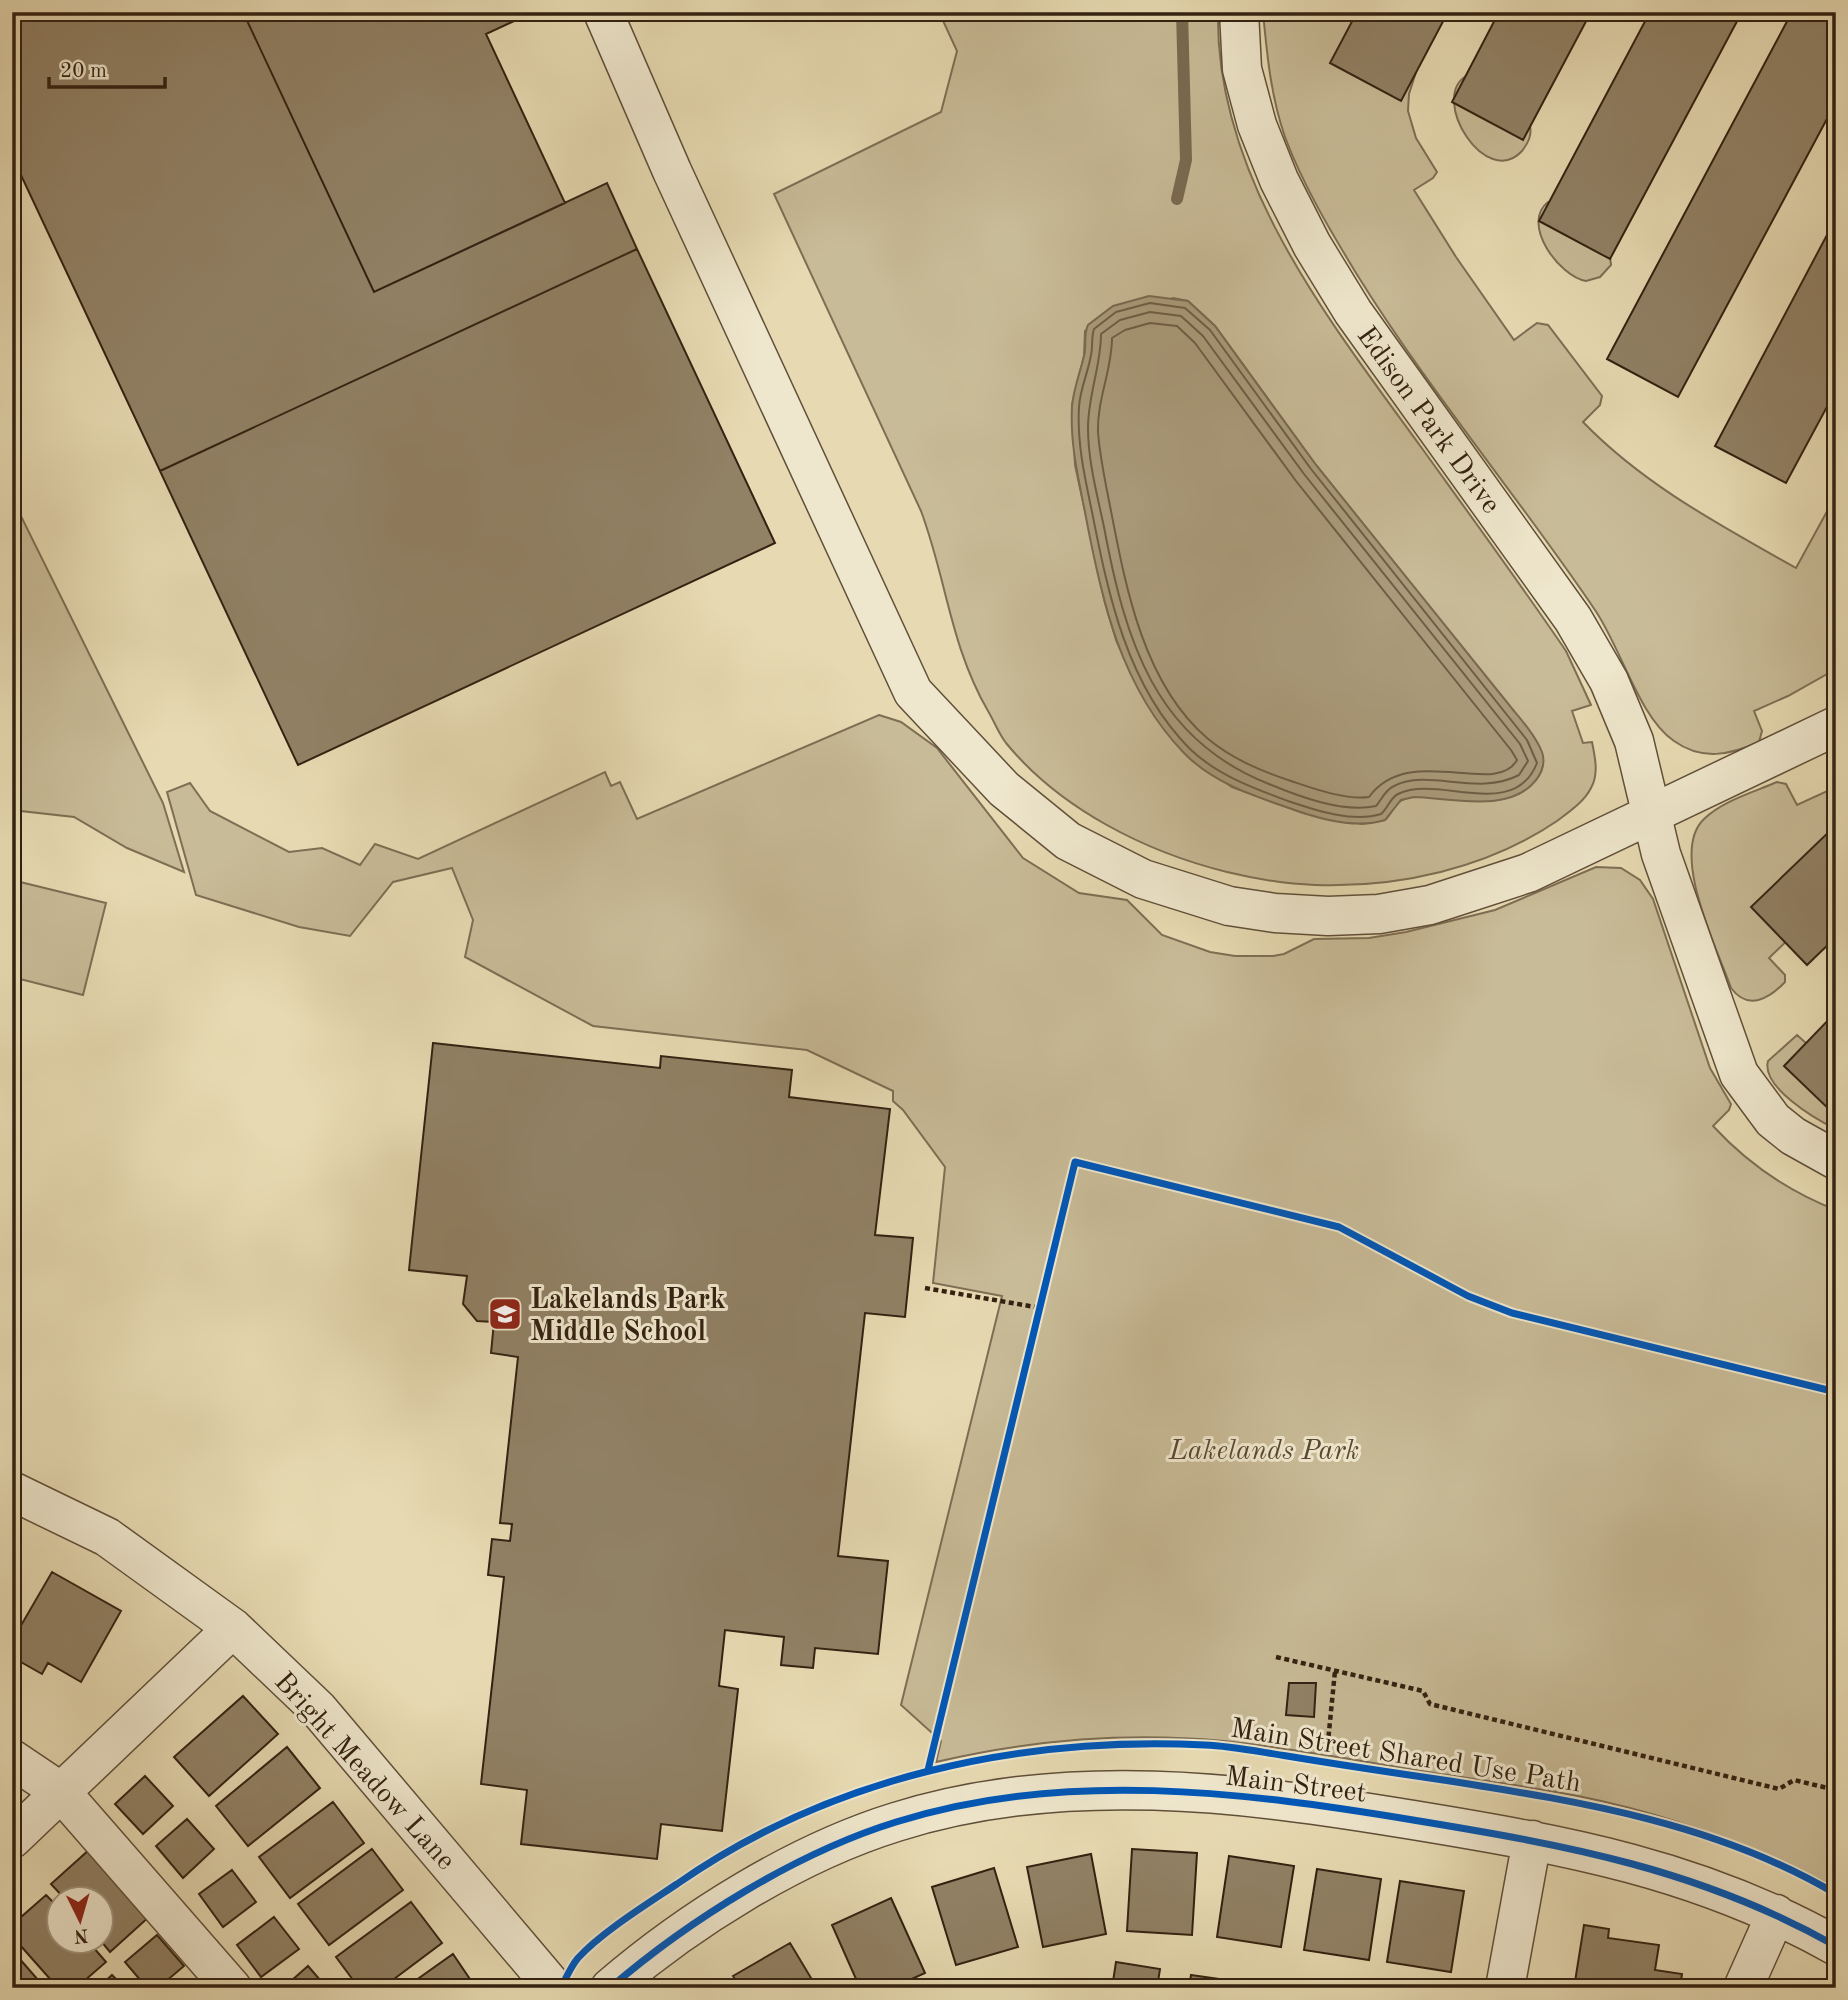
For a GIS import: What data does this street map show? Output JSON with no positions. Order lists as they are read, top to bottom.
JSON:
{
  "streets": {
    "street": ["Edison Park Drive", "Bright Meadow Lane", "Main Street"],
    "cycle path": ["Main Street Shared Use Path"]
  },
  "parks": ["Lakelands Park"],
  "places": {
    "school or university": ["Lakelands Park Middle School"]
  },
  "scale_bar": "20 m",
  "north": "bottom"
}
